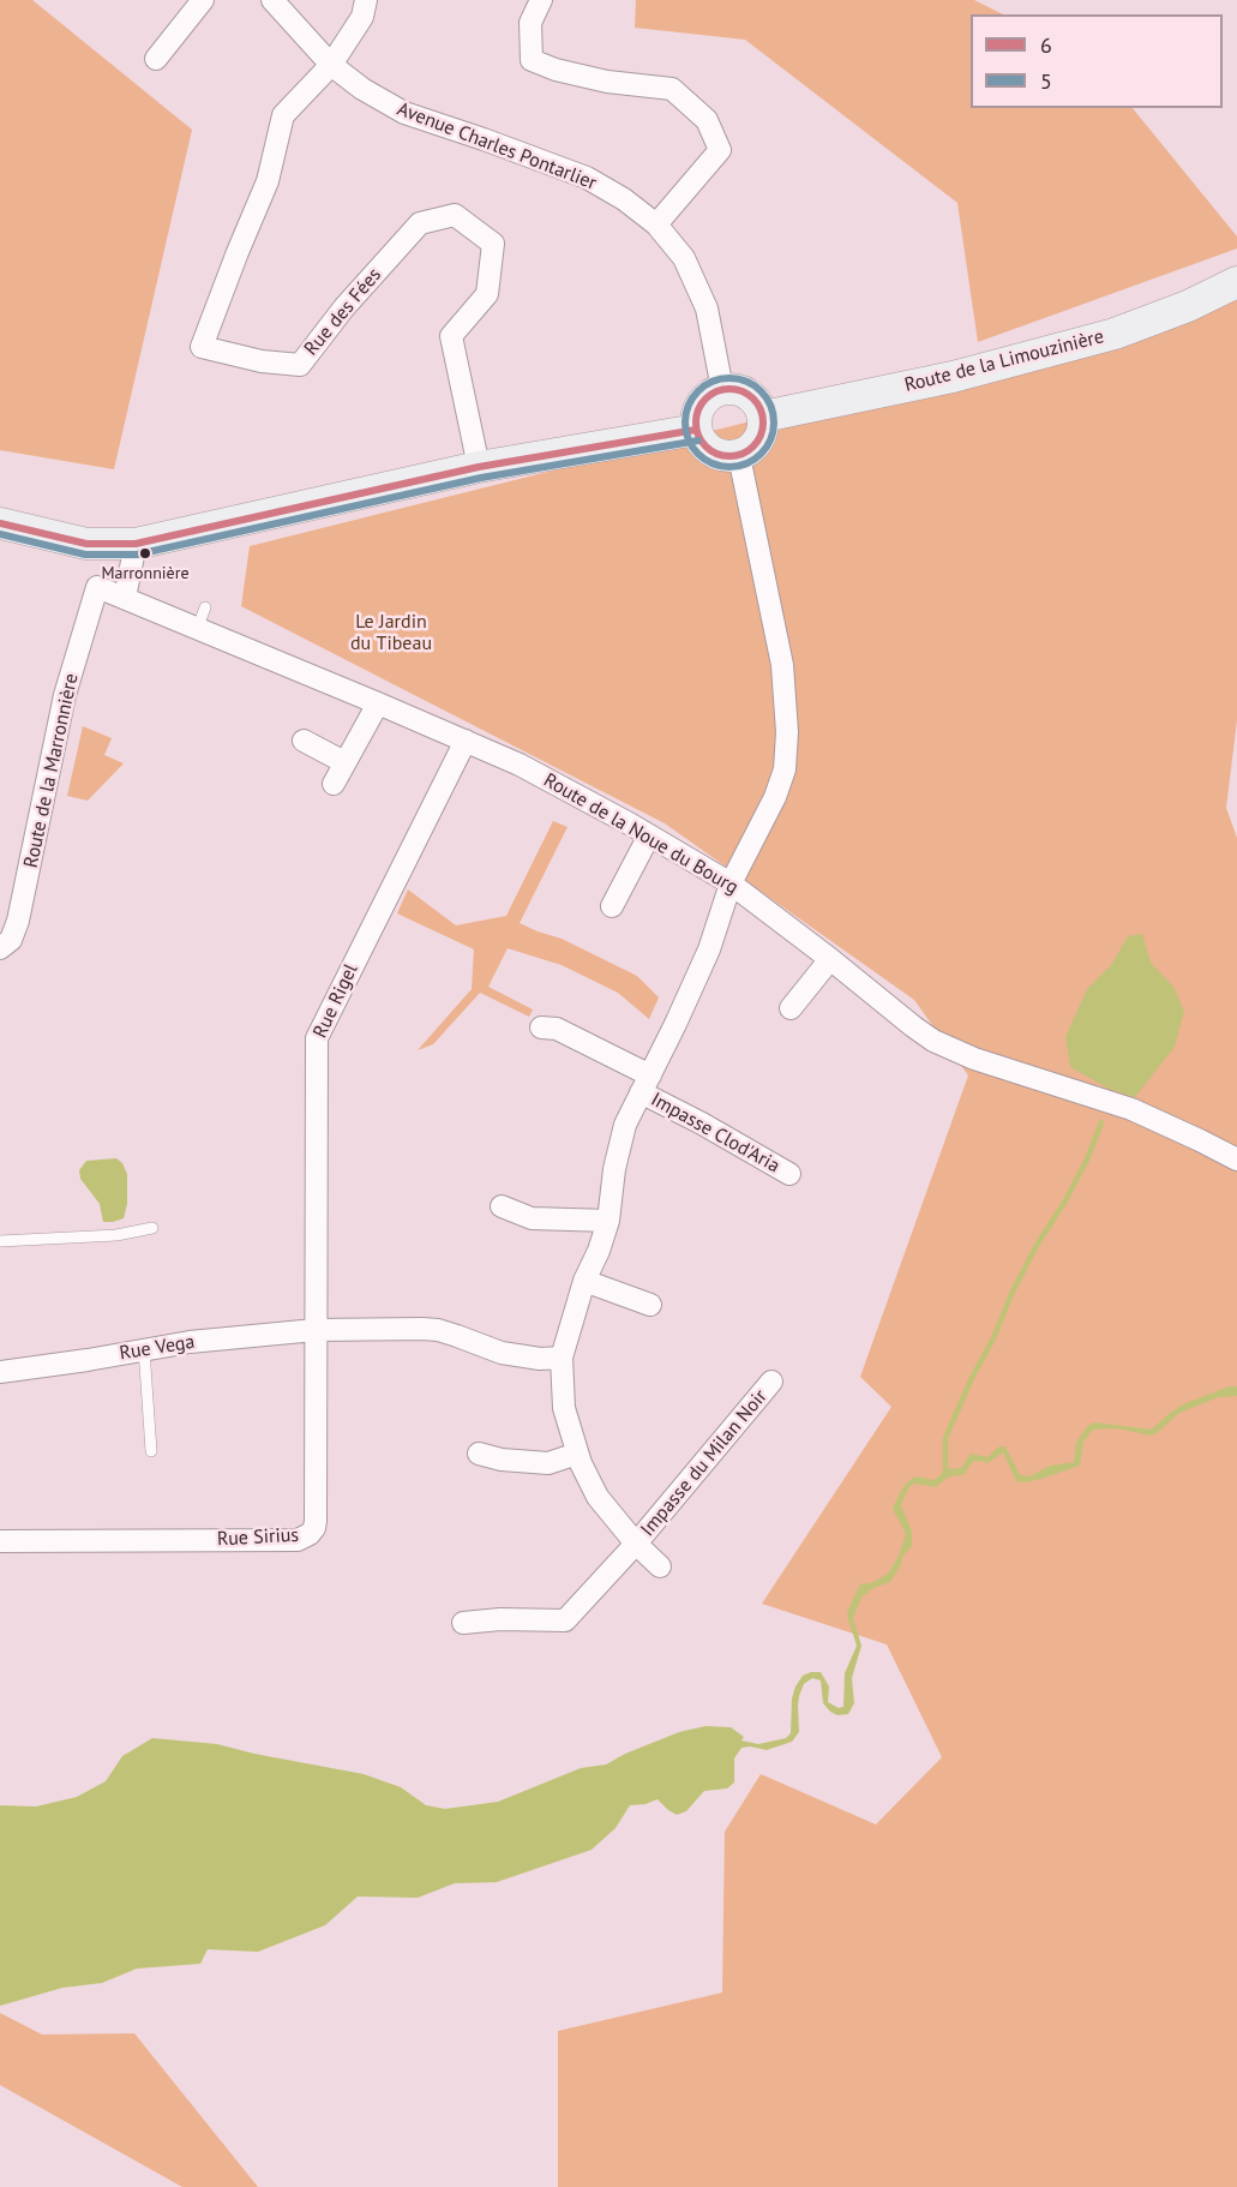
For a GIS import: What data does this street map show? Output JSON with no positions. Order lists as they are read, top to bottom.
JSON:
{
  "streets": {
    "street": [
      "Avenue Charles Pontarlier",
      "Rue des Fées",
      "Route de la Limouzinière",
      "Route de la Marronnière",
      "Route de la Noue du Bourg",
      "Rue Rigel",
      "Impasse Clod'Aria",
      "Rue Vega",
      "Impasse du Milan Noir",
      "Rue Sirius"
    ]
  },
  "crossings": [
    ["Avenue Charles Pontarlier", "Rue des Fées"],
    ["Avenue Charles Pontarlier", "Route de la Limouzinière"],
    ["Route de la Marronnière", "Route de la Noue du Bourg"],
    ["Route de la Noue du Bourg", "Rue Rigel"],
    ["Rue Rigel", "Rue Vega"],
    ["Rue Rigel", "Rue Sirius"],
    ["Rue Vega", "Rue Sirius"]
  ],
  "parks": ["Le Jardin du Tibeau"],
  "places": ["Marronnière"],
  "lines": ["transit line 5", "transit line 6"],
  "legend": ["6", "5"]
}
